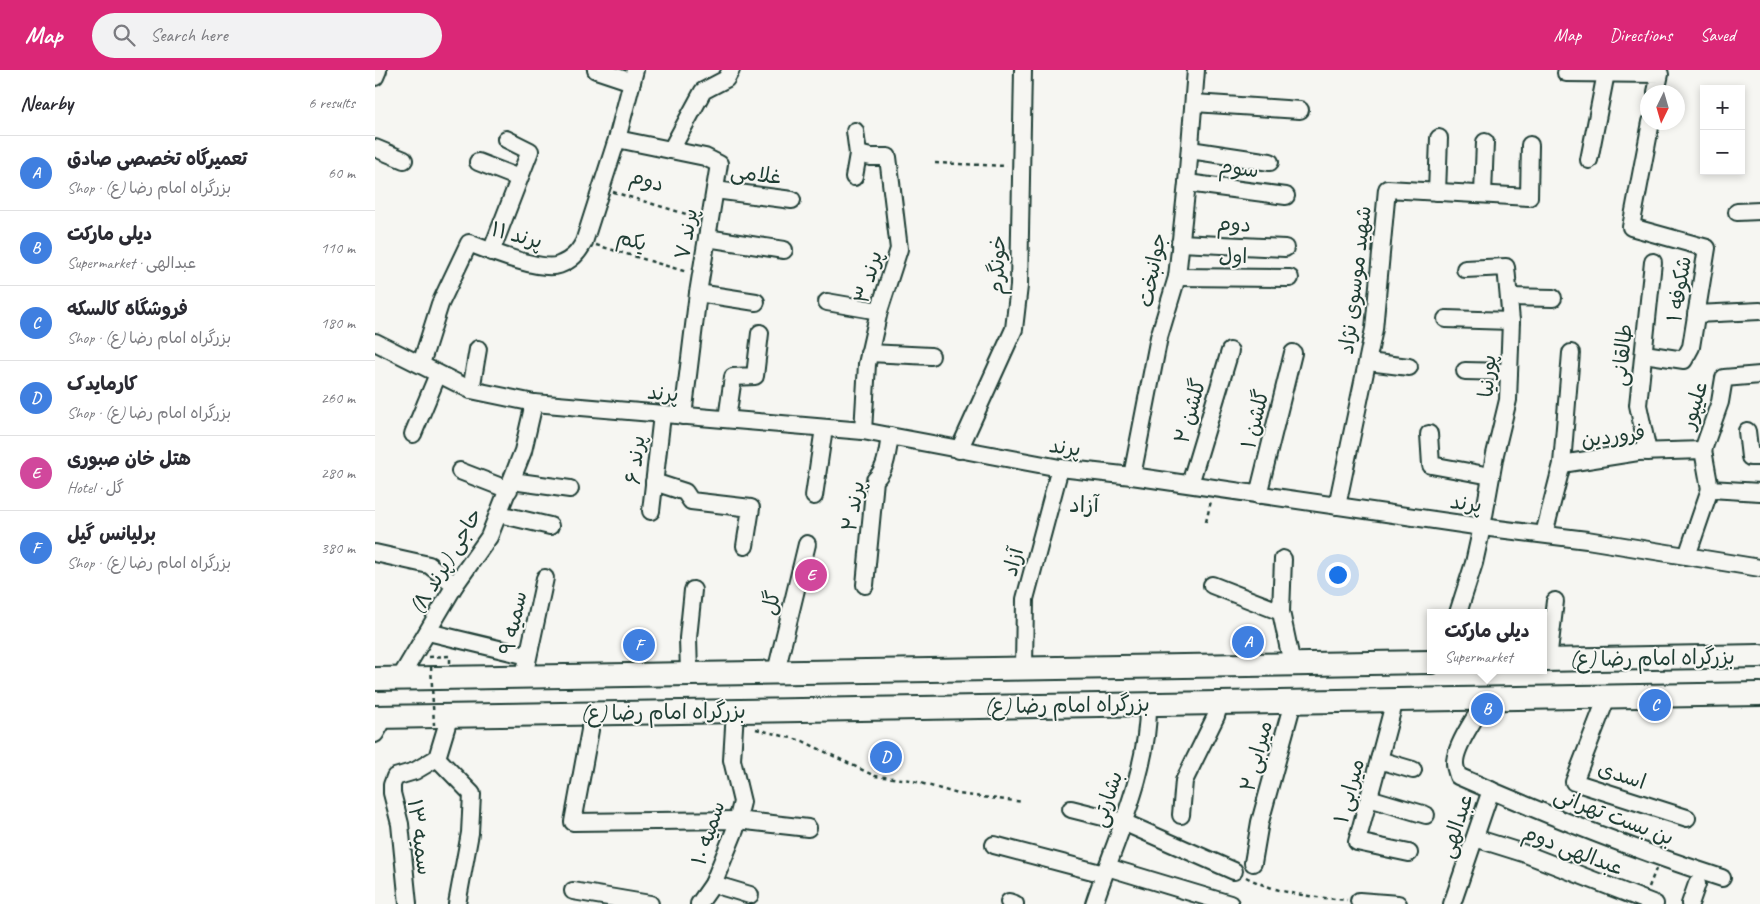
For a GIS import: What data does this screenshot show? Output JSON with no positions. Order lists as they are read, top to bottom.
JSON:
{
  "streets": {
    "highway": ["بزرگراه امام رضا (ع)"],
    "street": [
      "سوم",
      "غلامی",
      "دوم",
      "پرند ۷",
      "پرند ۱۱",
      "اول",
      "خونگرم",
      "جوانبخت",
      "پرند ۳",
      "شهید موسوی نژاد",
      "شکوفه ۱",
      "طالقانی",
      "پورنیا",
      "پرند",
      "علیپور",
      "گلشن ۲",
      "گلشن ۱",
      "فروردین",
      "پرند ۶",
      "پرند ۲",
      "حاجی (پرند ۸)",
      "آزاد",
      "گل",
      "سمیه ۹",
      "میرابی ۲",
      "اسدی",
      "میرابی ۱",
      "بشارتی",
      "بن بست تهرانی",
      "عبدالهی",
      "سمیه ۱۰",
      "سمیه ۱۳",
      "عبدالهی دوم"
    ],
    "path": ["یکم"]
  },
  "crossings": [
    ["سوم", "جوانبخت"],
    ["غلامی", "پرند ۷"],
    ["دوم", "پرند ۷"],
    ["دوم", "پرند ۱۱"],
    ["دوم", "جوانبخت"],
    ["پرند ۷", "پرند ۱۱"],
    ["پرند ۷", "یکم"],
    ["پرند ۷", "پرند"],
    ["پرند ۱۱", "یکم"],
    ["پرند ۱۱", "پرند"],
    ["اول", "جوانبخت"],
    ["خونگرم", "پرند"],
    ["جوانبخت", "پرند"],
    ["پرند ۳", "پرند"],
    ["شهید موسوی نژاد", "پرند"],
    ["شکوفه ۱", "طالقانی"],
    ["طالقانی", "فروردین"],
    ["پورنیا", "پرند"],
    ["پرند", "گلشن ۲"],
    ["پرند", "گلشن ۱"],
    ["پرند", "فروردین"],
    ["پرند", "پرند ۶"],
    ["پرند", "پرند ۲"],
    ["پرند", "حاجی (پرند ۸)"],
    ["پرند", "آزاد"],
    ["علیپور", "فروردین"],
    ["حاجی (پرند ۸)", "بزرگراه امام رضا (ع)"],
    ["آزاد", "بزرگراه امام رضا (ع)"],
    ["گل", "بزرگراه امام رضا (ع)"],
    ["سمیه ۹", "بزرگراه امام رضا (ع)"],
    ["بزرگراه امام رضا (ع)", "میرابی ۲"],
    ["بزرگراه امام رضا (ع)", "اسدی"],
    ["بزرگراه امام رضا (ع)", "میرابی ۱"],
    ["بزرگراه امام رضا (ع)", "بشارتی"],
    ["بزرگراه امام رضا (ع)", "عبدالهی"],
    ["بزرگراه امام رضا (ع)", "سمیه ۱۰"],
    ["بن بست تهرانی", "عبدالهی"],
    ["عبدالهی", "عبدالهی دوم"]
  ],
  "districts": ["آزاد"],
  "north": "bottom",
  "page": {
    "header": "Map",
    "search": "Search here",
    "nav": ["Map", "Directions", "Saved"],
    "heading": ["Nearby", "6 results"],
    "map_buttons": ["+", "−"],
    "list": [
      {
        "mark": "A",
        "name": "تعمیرگاه تخصصی صادق",
        "note": "Shop · بزرگراه امام رضا (ع)",
        "value": "60 m"
      },
      {
        "mark": "B",
        "name": "دیلی مارکت",
        "note": "Supermarket · عبدالهی",
        "value": "110 m"
      },
      {
        "mark": "C",
        "name": "فروشگاه کالسکه",
        "note": "Shop · بزرگراه امام رضا (ع)",
        "value": "180 m"
      },
      {
        "mark": "D",
        "name": "کارمایدک",
        "note": "Shop · بزرگراه امام رضا (ع)",
        "value": "260 m"
      },
      {
        "mark": "E",
        "name": "هتل خان صبوری",
        "note": "Hotel · گل",
        "value": "280 m"
      },
      {
        "mark": "F",
        "name": "برلیانس گیل",
        "note": "Shop · بزرگراه امام رضا (ع)",
        "value": "380 m"
      }
    ],
    "pins": [
      "E",
      "A",
      "F",
      "C",
      "B",
      "D"
    ],
    "popup": ["دیلی مارکت", "Supermarket"]
  }
}
